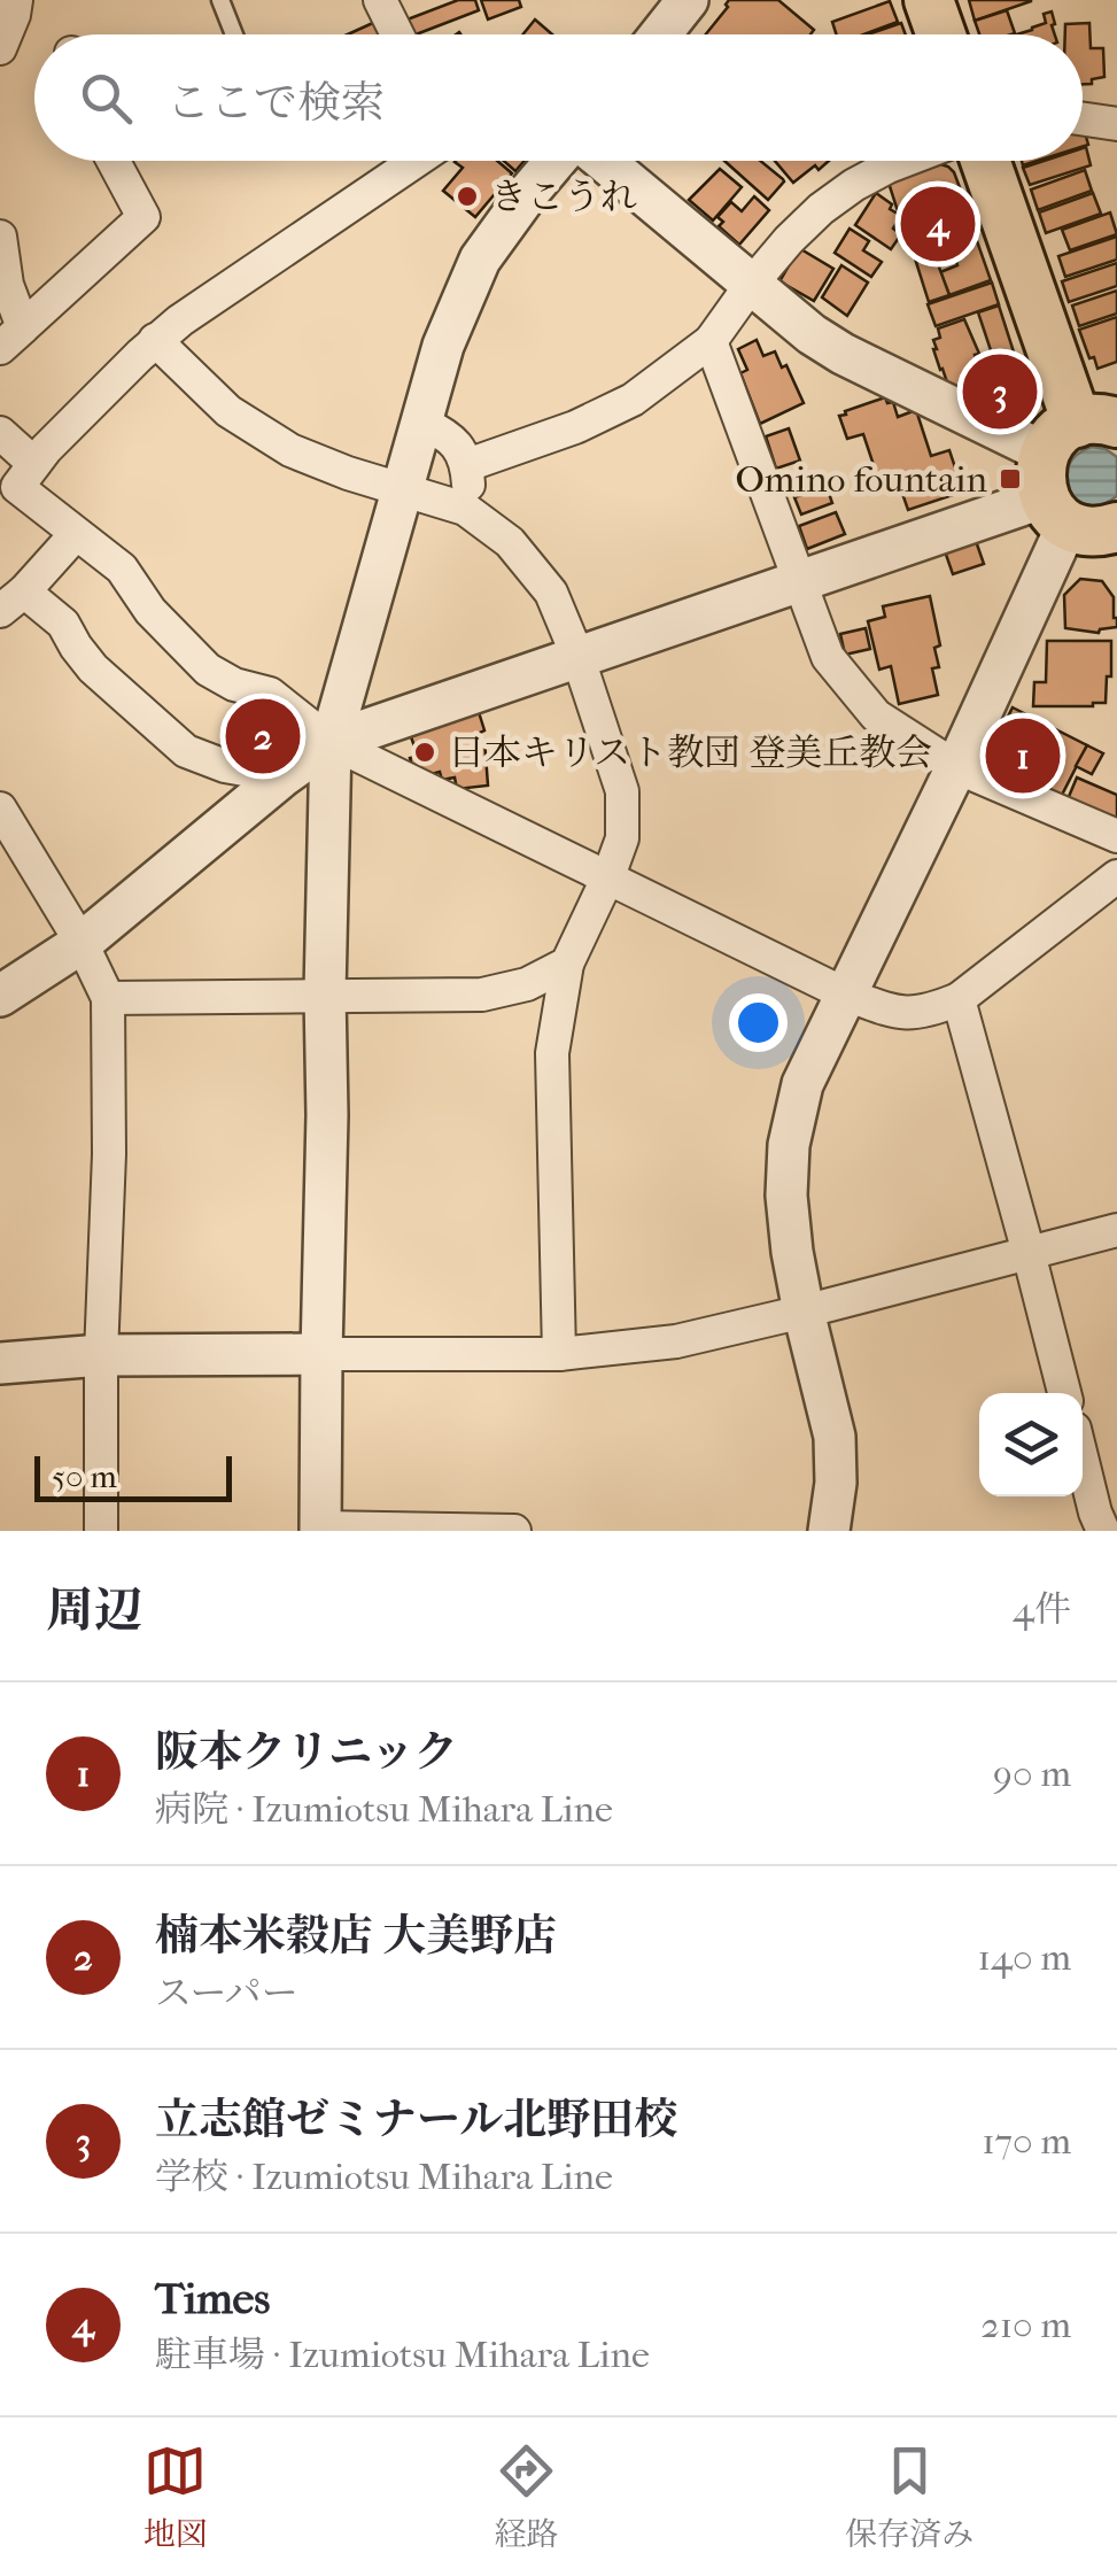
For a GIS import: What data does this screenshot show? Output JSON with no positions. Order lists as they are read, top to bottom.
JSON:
{
  "places": {
    "other": ["きこうれ", "日本キリスト教団 登美丘教会"],
    "transit": ["Omino fountain"]
  },
  "scale_bar": "50 m",
  "page": {
    "search": "ここで検索",
    "pins": [
      "4",
      "3",
      "2",
      "1"
    ],
    "scale": "50 m",
    "heading": ["周辺", "4件"],
    "list": [
      {
        "mark": "1",
        "name": "阪本クリニック",
        "note": "病院 · Izumiotsu Mihara Line",
        "value": "90 m"
      },
      {
        "mark": "2",
        "name": "楠本米穀店 大美野店",
        "note": "スーパー",
        "value": "140 m"
      },
      {
        "mark": "3",
        "name": "立志館ゼミナール北野田校",
        "note": "学校 · Izumiotsu Mihara Line",
        "value": "170 m"
      },
      {
        "mark": "4",
        "name": "Times",
        "note": "駐車場 · Izumiotsu Mihara Line",
        "value": "210 m"
      }
    ],
    "nav": ["地図", "経路", "保存済み"]
  }
}
